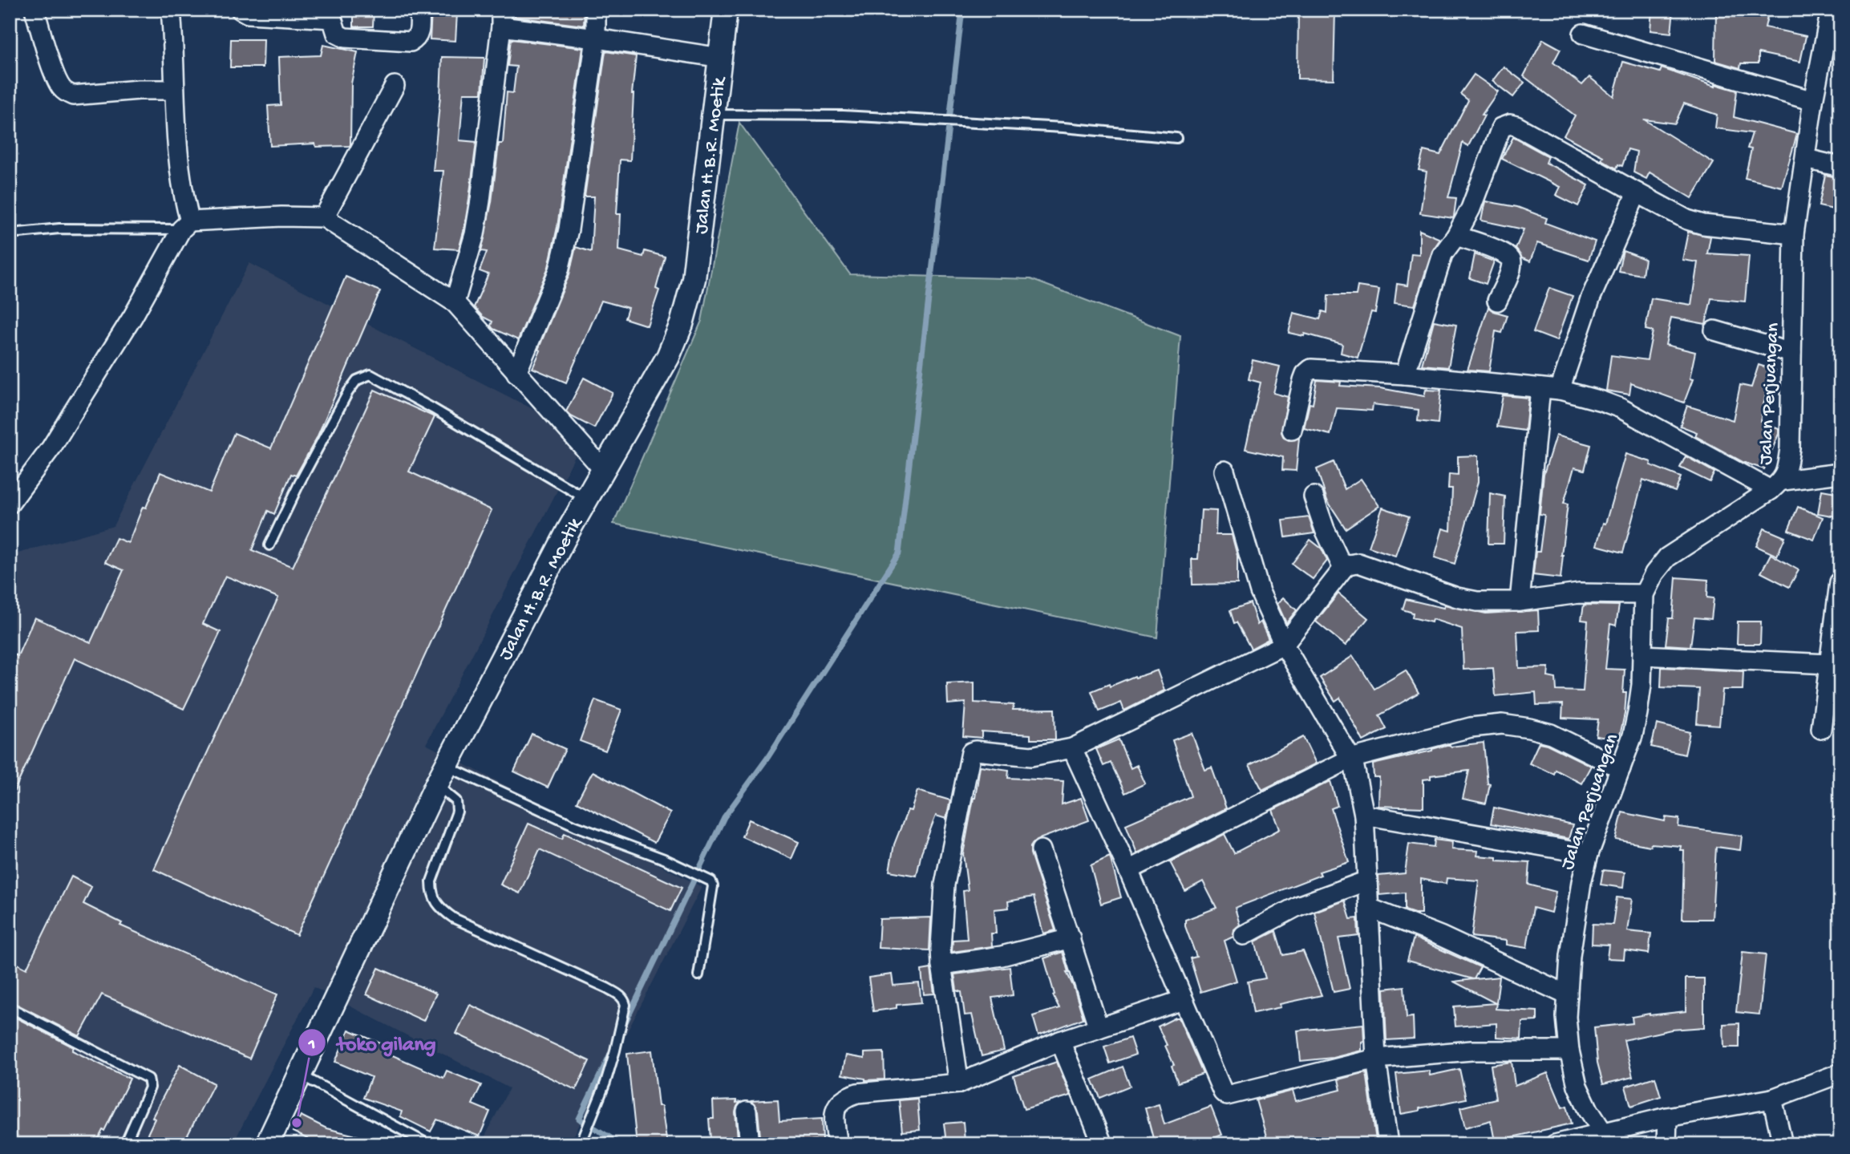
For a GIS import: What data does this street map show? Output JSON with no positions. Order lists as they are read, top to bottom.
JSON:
{
  "streets": {
    "street": ["Jalan H.B.R. Moetik", "Jalan Perjuangan"]
  },
  "places": ["toko gilang"]
}
